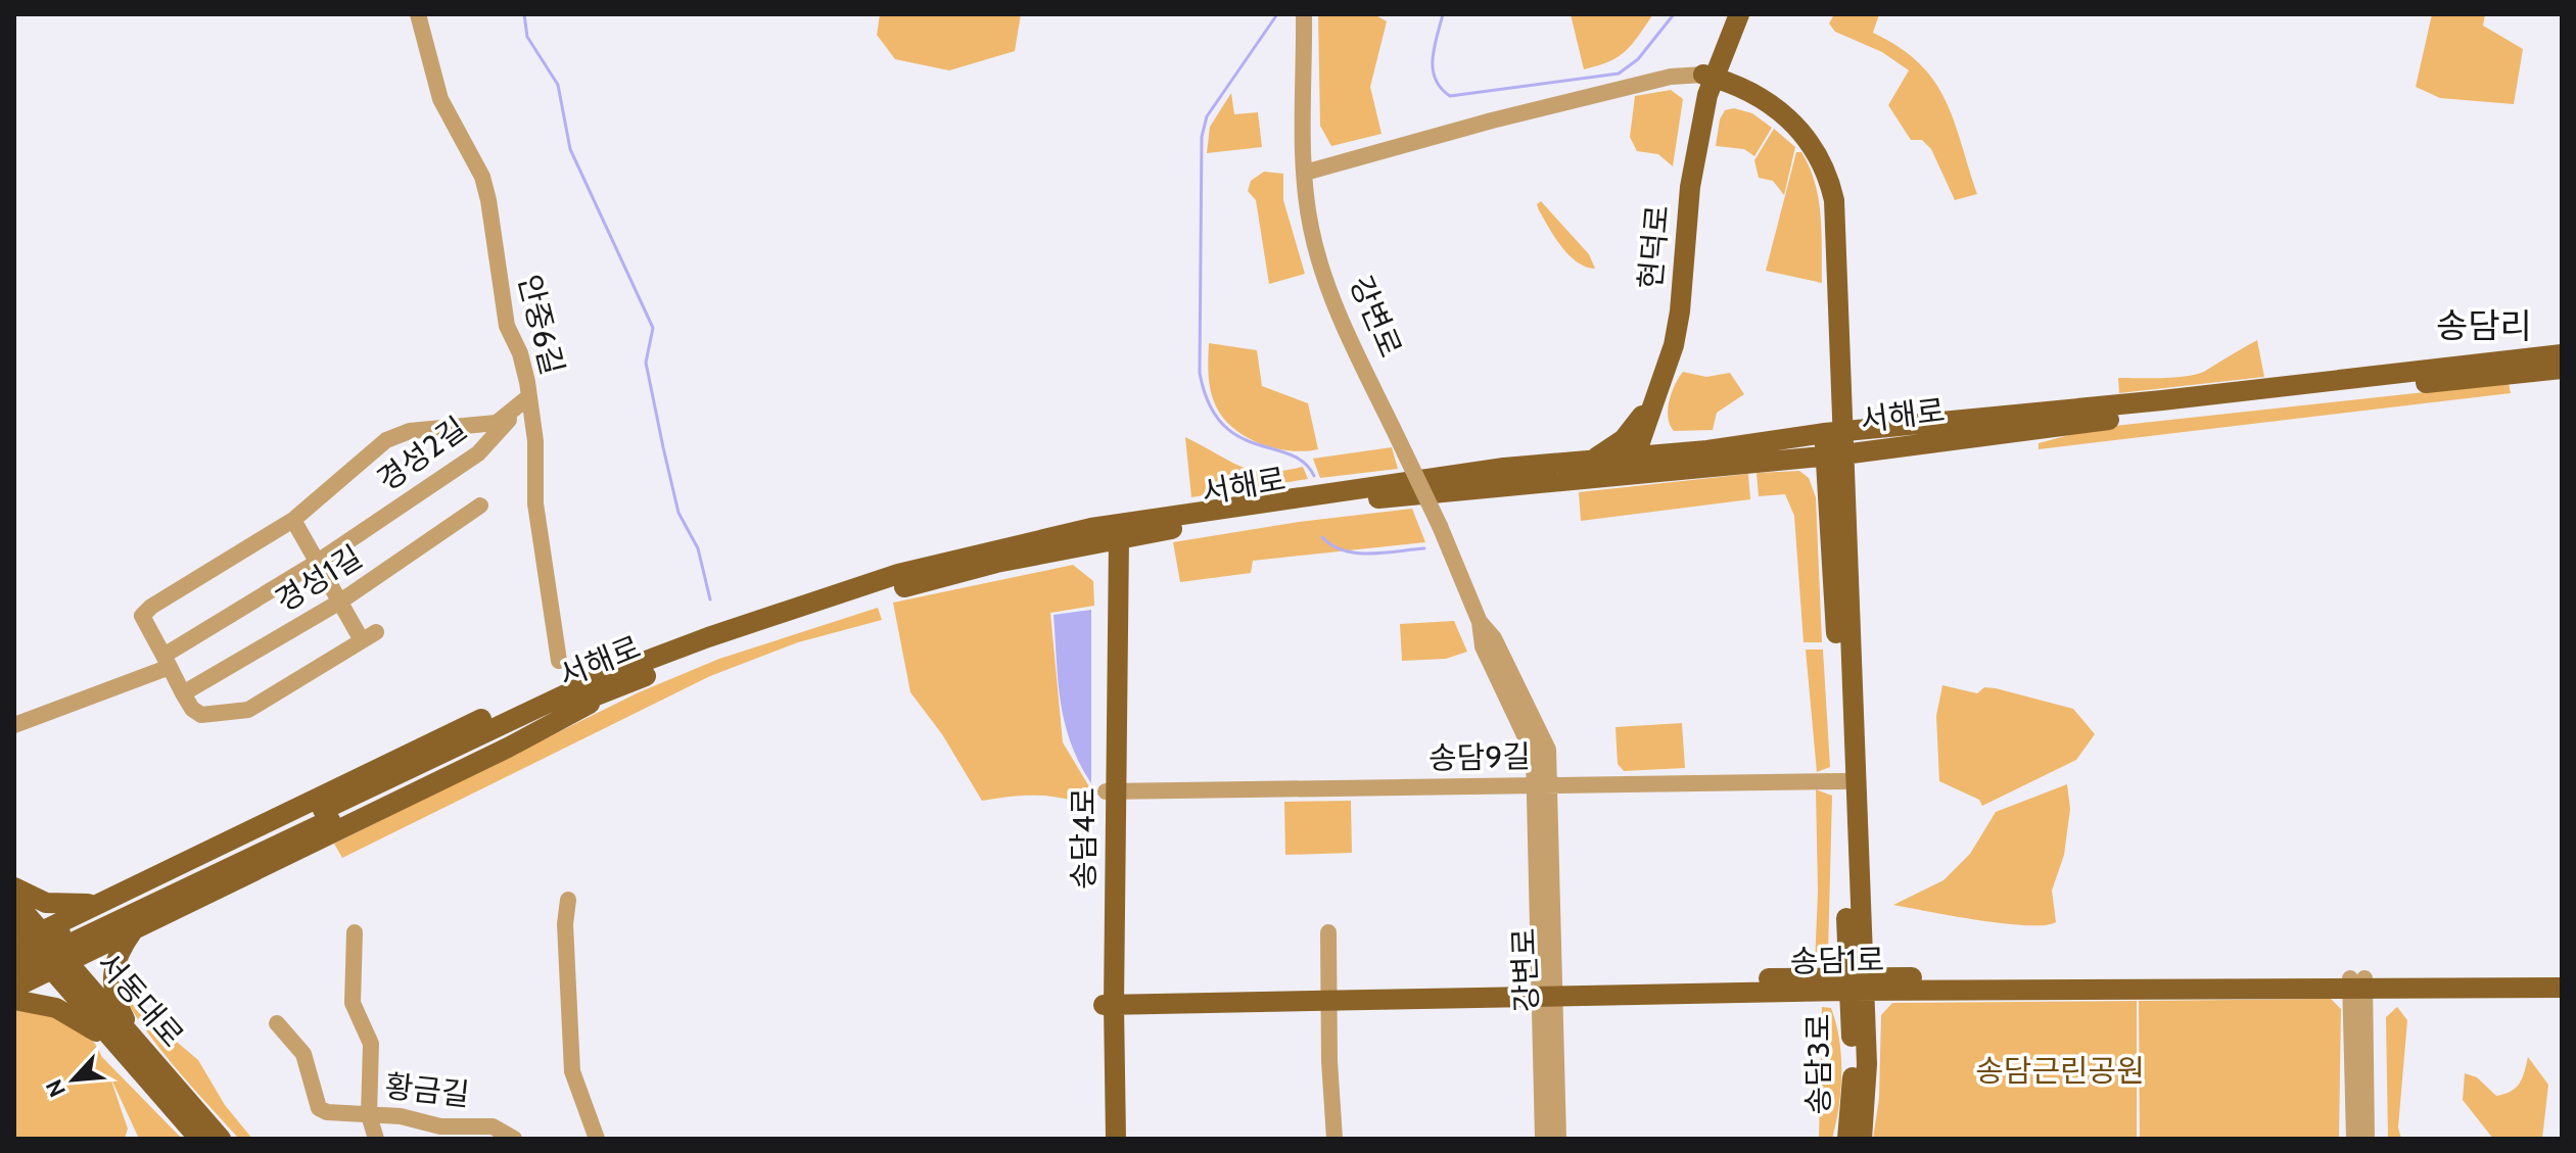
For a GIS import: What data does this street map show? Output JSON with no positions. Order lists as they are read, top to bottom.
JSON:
{
  "streets": {
    "main road": [
      "현덕로",
      "서해로",
      "송담4로",
      "송담1로",
      "서동대로",
      "송담3로"
    ],
    "street": [
      "강변로",
      "안중6길",
      "경성2길",
      "경성1길",
      "송담9길",
      "황금길"
    ]
  },
  "crossings": [
    ["현덕로", "서해로"],
    ["강변로", "송담9길"],
    ["강변로", "송담1로"],
    ["안중6길", "경성2길"],
    ["서해로", "송담4로"],
    ["서해로", "서동대로"],
    ["송담9길", "송담4로"],
    ["송담4로", "송담1로"],
    ["송담1로", "송담3로"]
  ],
  "districts": ["송담리"],
  "parks": ["송담근린공원"],
  "north": "bottom left"
}
